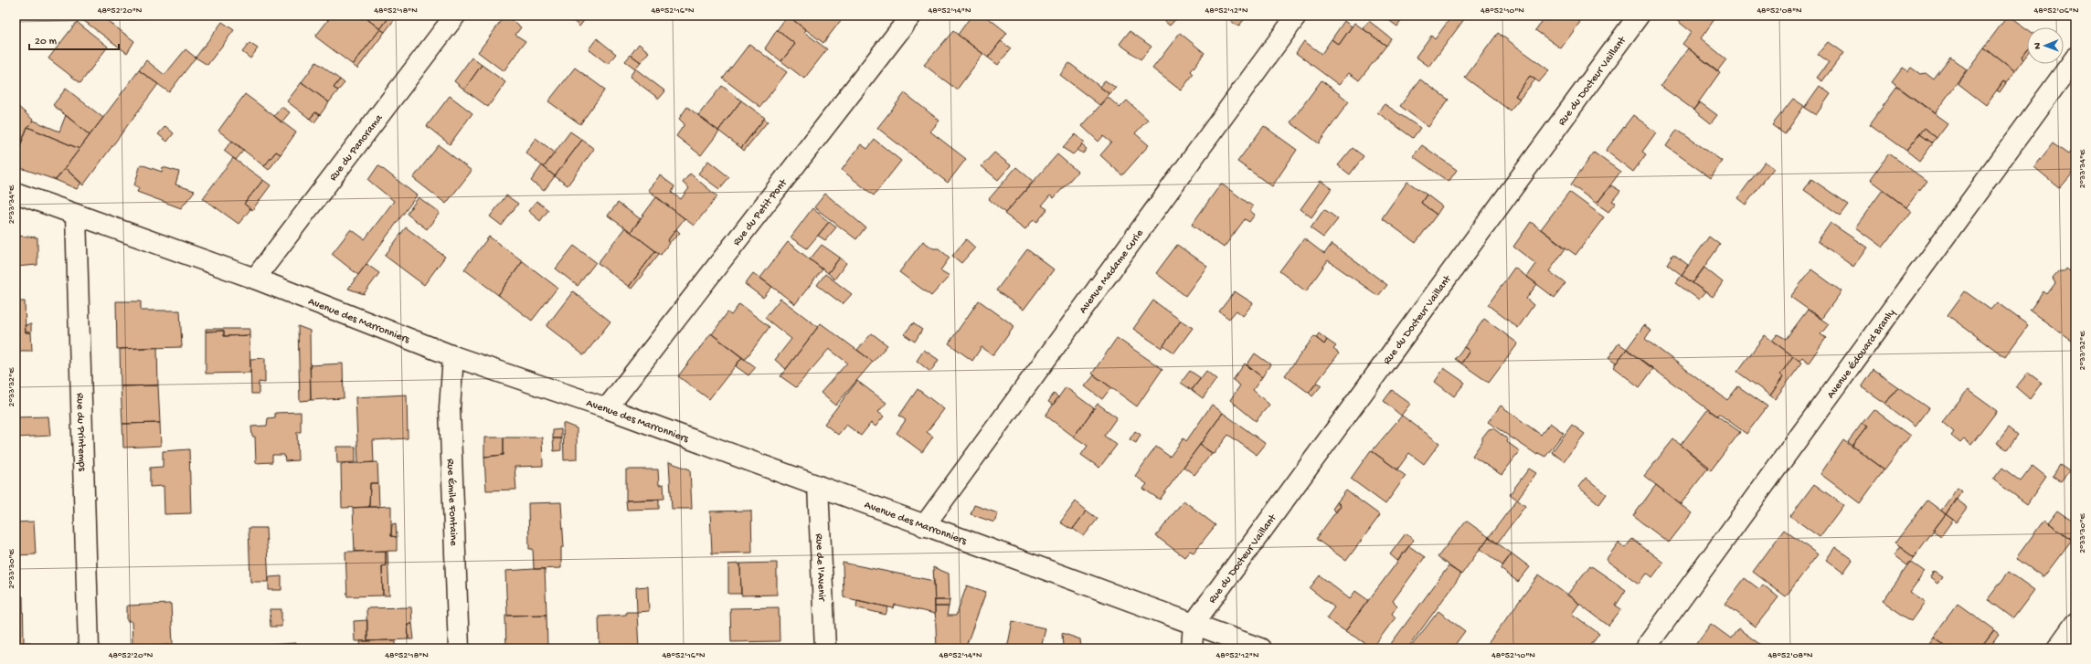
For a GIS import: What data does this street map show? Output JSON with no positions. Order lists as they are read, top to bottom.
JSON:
{
  "streets": {
    "street": [
      "Rue du Docteur Vaillant",
      "Rue du Panorama",
      "Rue du Petit Pont",
      "Avenue Madame Curie",
      "Avenue des Marronniers",
      "Avenue Édouard Branly",
      "Rue du Printemps",
      "Rue Émile Fontaine",
      "Rue de l'Avenir"
    ]
  },
  "crossings": [
    ["Rue du Docteur Vaillant", "Avenue des Marronniers"],
    ["Rue du Panorama", "Avenue des Marronniers"],
    ["Rue du Petit Pont", "Avenue des Marronniers"],
    ["Avenue Madame Curie", "Avenue des Marronniers"],
    ["Avenue des Marronniers", "Rue du Printemps"],
    ["Avenue des Marronniers", "Rue Émile Fontaine"],
    ["Avenue des Marronniers", "Rue de l'Avenir"]
  ],
  "scale_bar": "20 m",
  "north": "left",
  "coordinates": [
    "48°52'20\"N",
    "48°52'18\"N",
    "48°52'16\"N",
    "48°52'14\"N",
    "48°52'12\"N",
    "48°52'10\"N",
    "48°52'08\"N",
    "48°52'06\"N",
    "2°33'34\"E",
    "2°33'32\"E",
    "2°33'30\"E"
  ]
}
